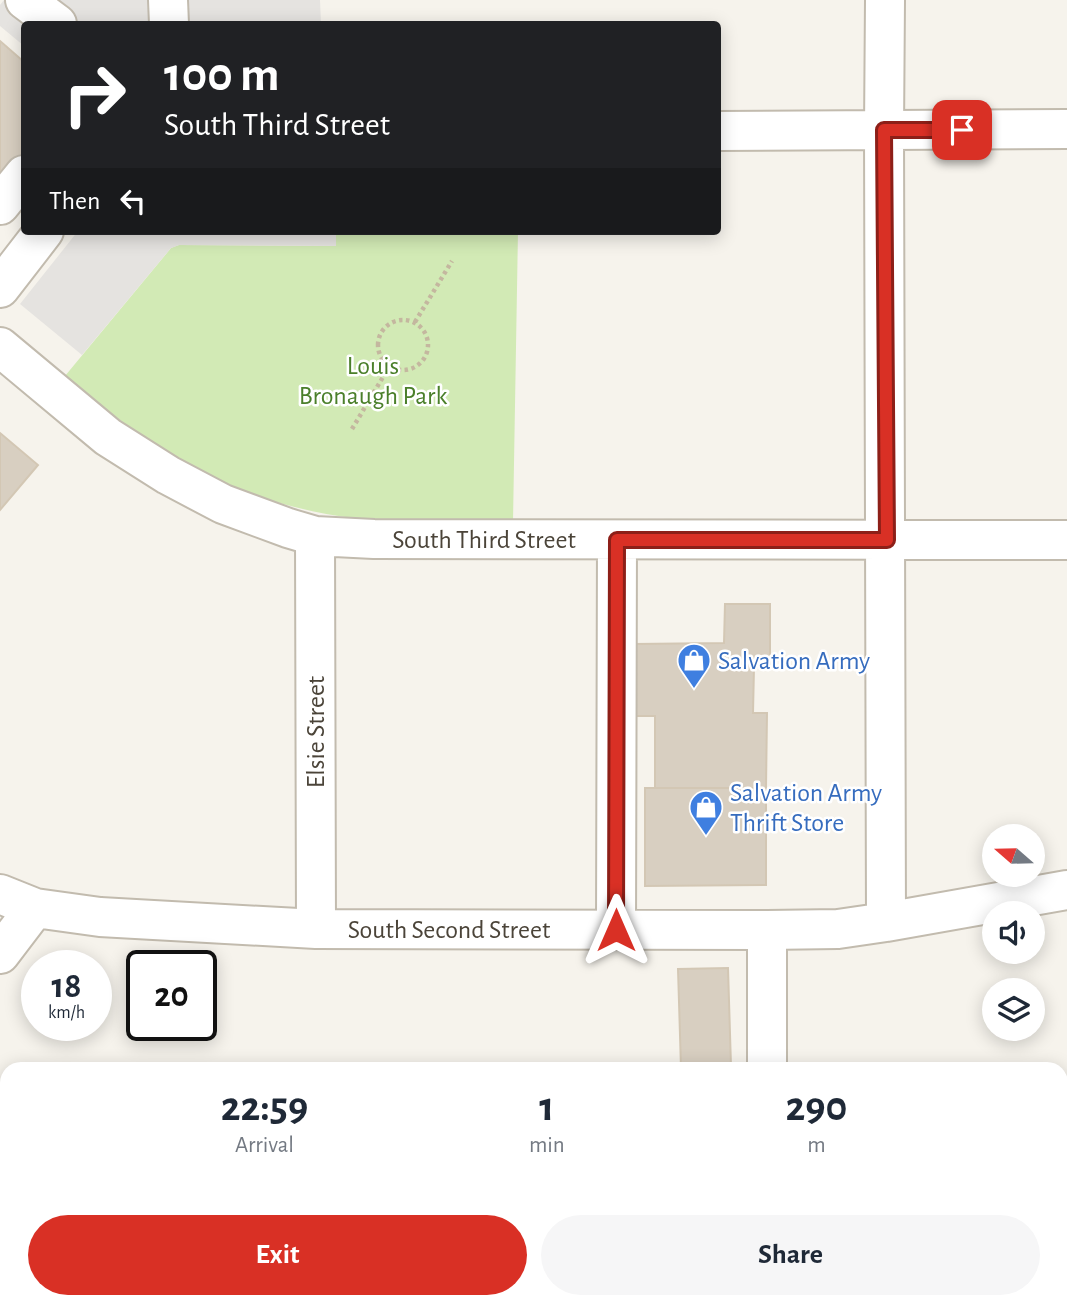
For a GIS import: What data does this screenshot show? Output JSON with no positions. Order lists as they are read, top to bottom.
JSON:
{
  "streets": {
    "street": ["South Third Street", "Elsie Street", "South Second Street"]
  },
  "crossings": [
    ["South Third Street", "Elsie Street"],
    ["Elsie Street", "South Second Street"]
  ],
  "parks": ["Louis Bronaugh Park"],
  "places": {
    "shop": ["Salvation Army", "Salvation Army Thrift Store"]
  },
  "north": "left",
  "page": {
    "turn": ["100 m", "South Third Street"],
    "then": "Then",
    "speed": "18 km/h",
    "limit": "20",
    "eta": [
      "22:59",
      "Arrival",
      "1",
      "min",
      "290",
      "m"
    ],
    "buttons": ["Exit", "Share"]
  }
}
